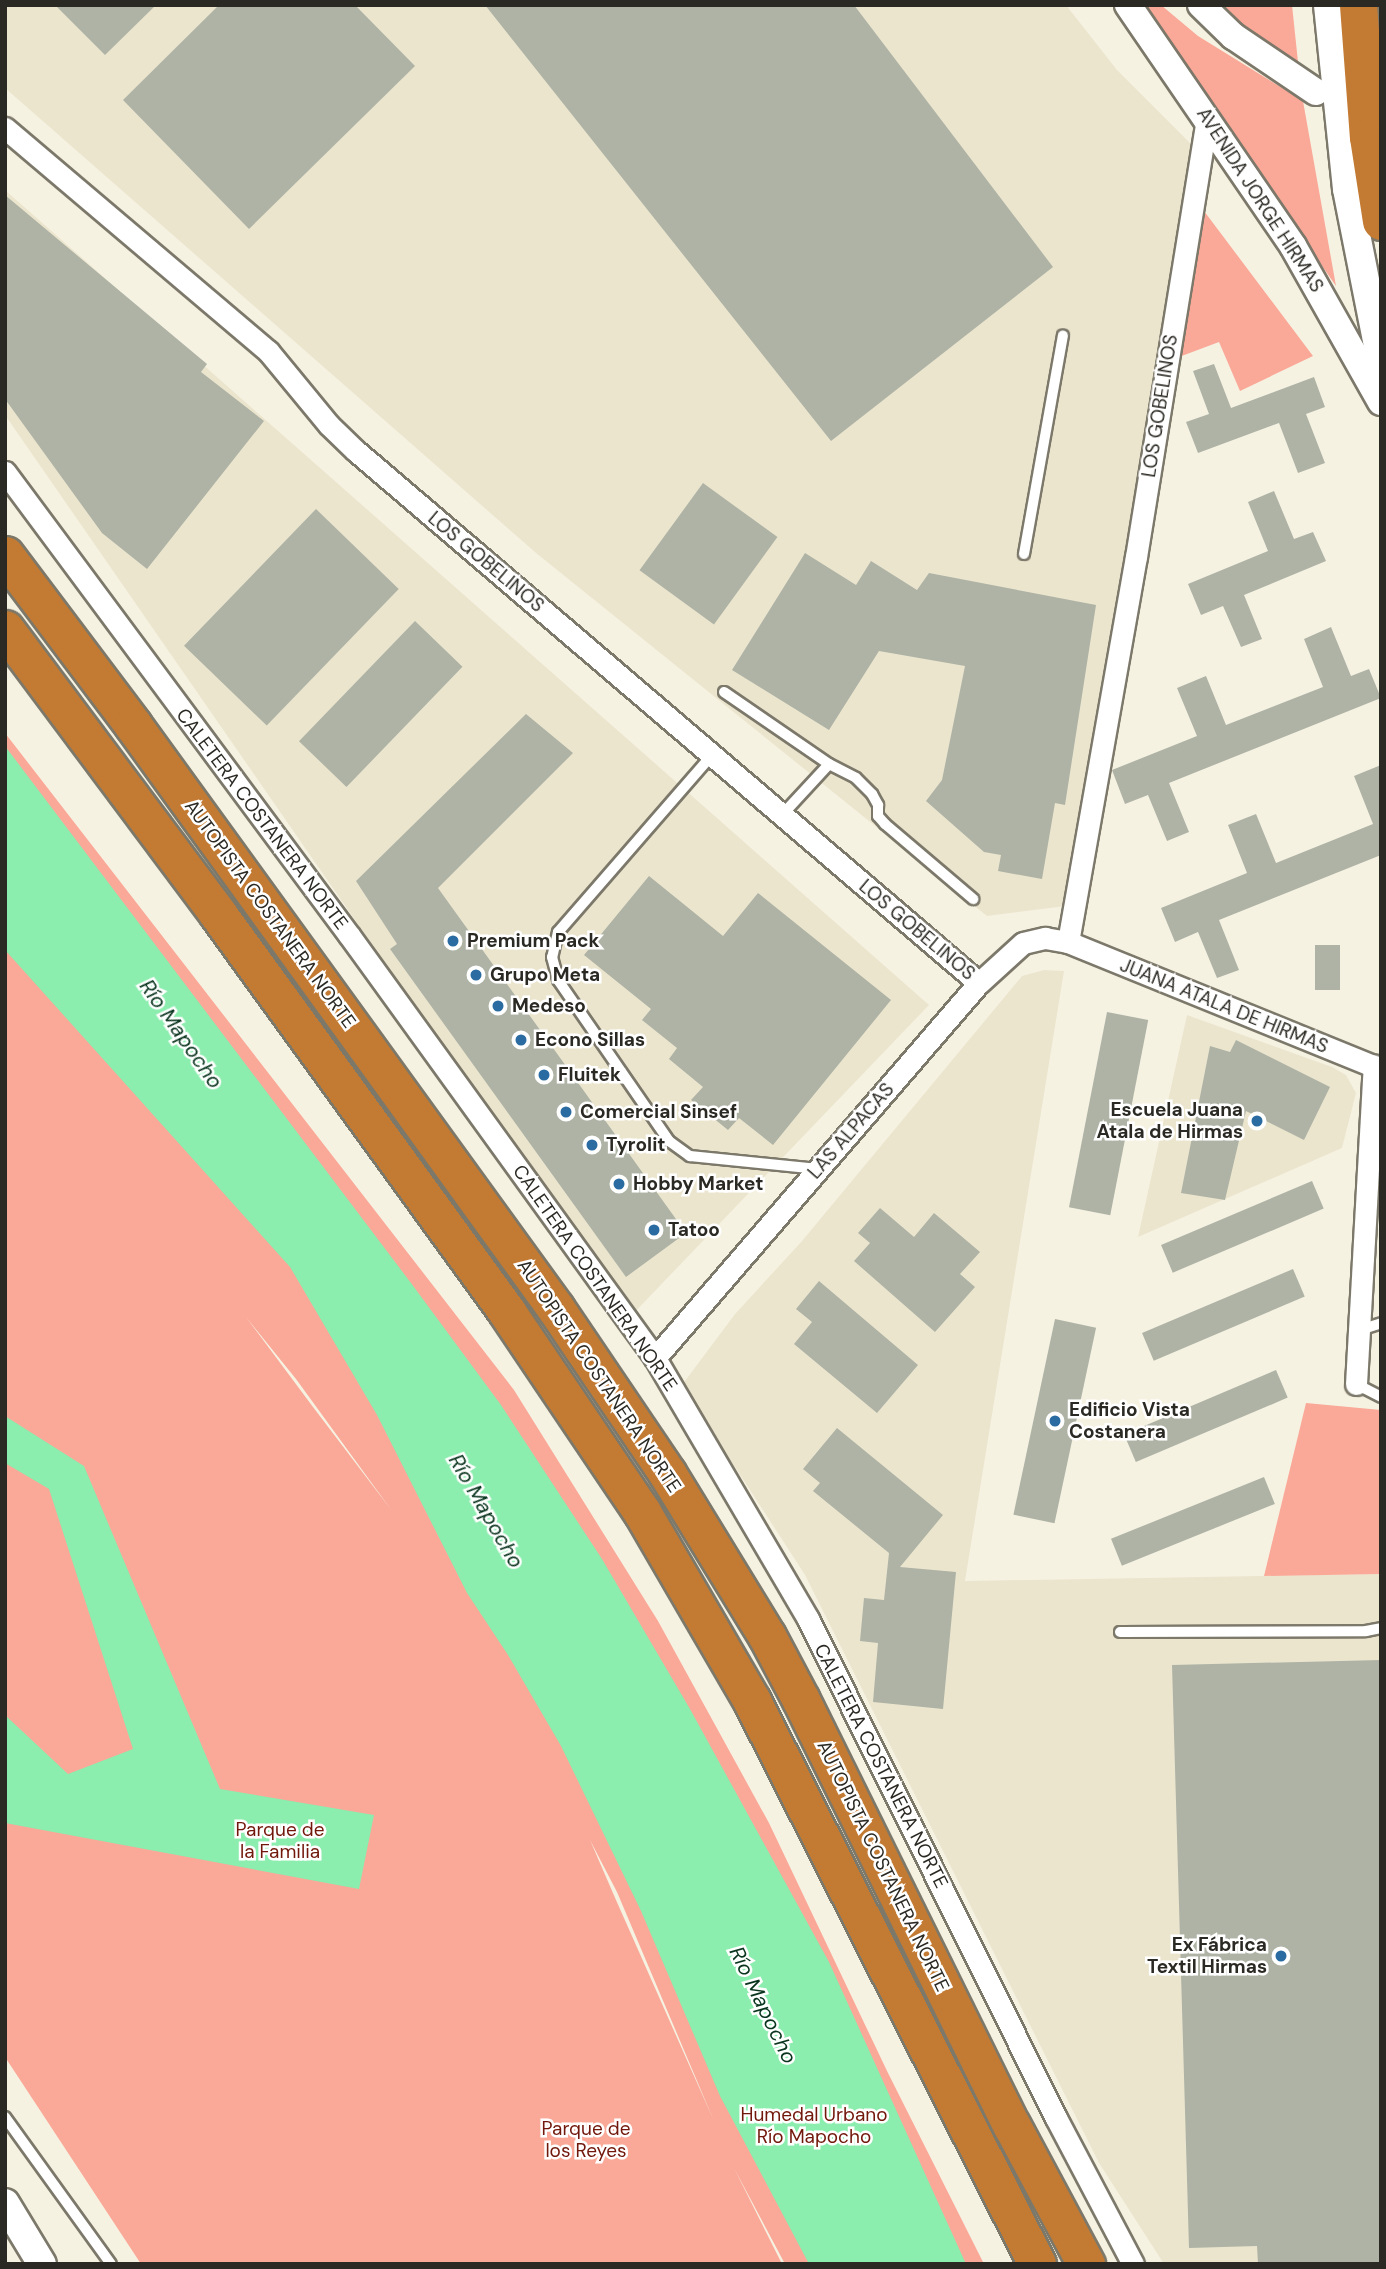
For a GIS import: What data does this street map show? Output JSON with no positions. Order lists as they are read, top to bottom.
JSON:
{
  "streets": {
    "highway": ["AUTOPISTA COSTANERA NORTE"],
    "street": [
      "AVENIDA JORGE HIRMAS",
      "LOS GOBELINOS",
      "CALETERA COSTANERA NORTE",
      "JUANA ATALA DE HIRMAS",
      "LAS ALPACAS"
    ]
  },
  "crossings": [
    ["AVENIDA JORGE HIRMAS", "LOS GOBELINOS"],
    ["LOS GOBELINOS", "JUANA ATALA DE HIRMAS"],
    ["LOS GOBELINOS", "LAS ALPACAS"],
    ["CALETERA COSTANERA NORTE", "LAS ALPACAS"],
    ["JUANA ATALA DE HIRMAS", "LAS ALPACAS"]
  ],
  "water": ["Río Mapocho"],
  "parks": ["Parque de la Familia", "Humedal Urbano Río Mapocho", "Parque de los Reyes"],
  "places": [
    "Premium Pack",
    "Grupo Meta",
    "Medeso",
    "Econo Sillas",
    "Fluitek",
    "Comercial Sinsef",
    "Escuela Juana Atala de Hirmas",
    "Tyrolit",
    "Hobby Market",
    "Tatoo",
    "Edificio Vista Costanera",
    "Ex Fábrica Textil Hirmas"
  ]
}
